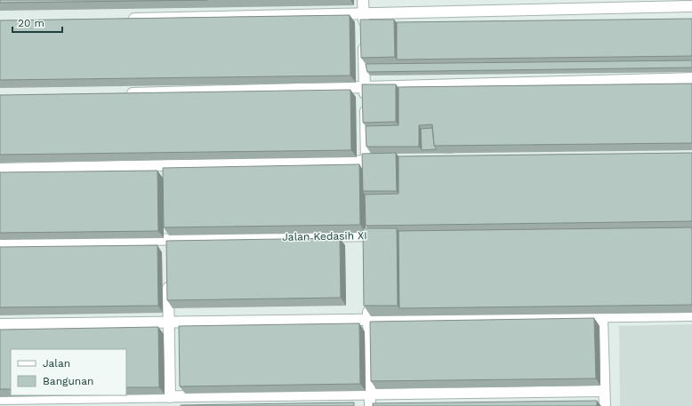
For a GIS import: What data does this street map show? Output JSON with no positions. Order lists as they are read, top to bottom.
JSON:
{
  "streets": {
    "street": ["Jalan Kedasih XI"]
  },
  "legend": ["Jalan", "Bangunan"],
  "scale_bar": "20 m"
}
